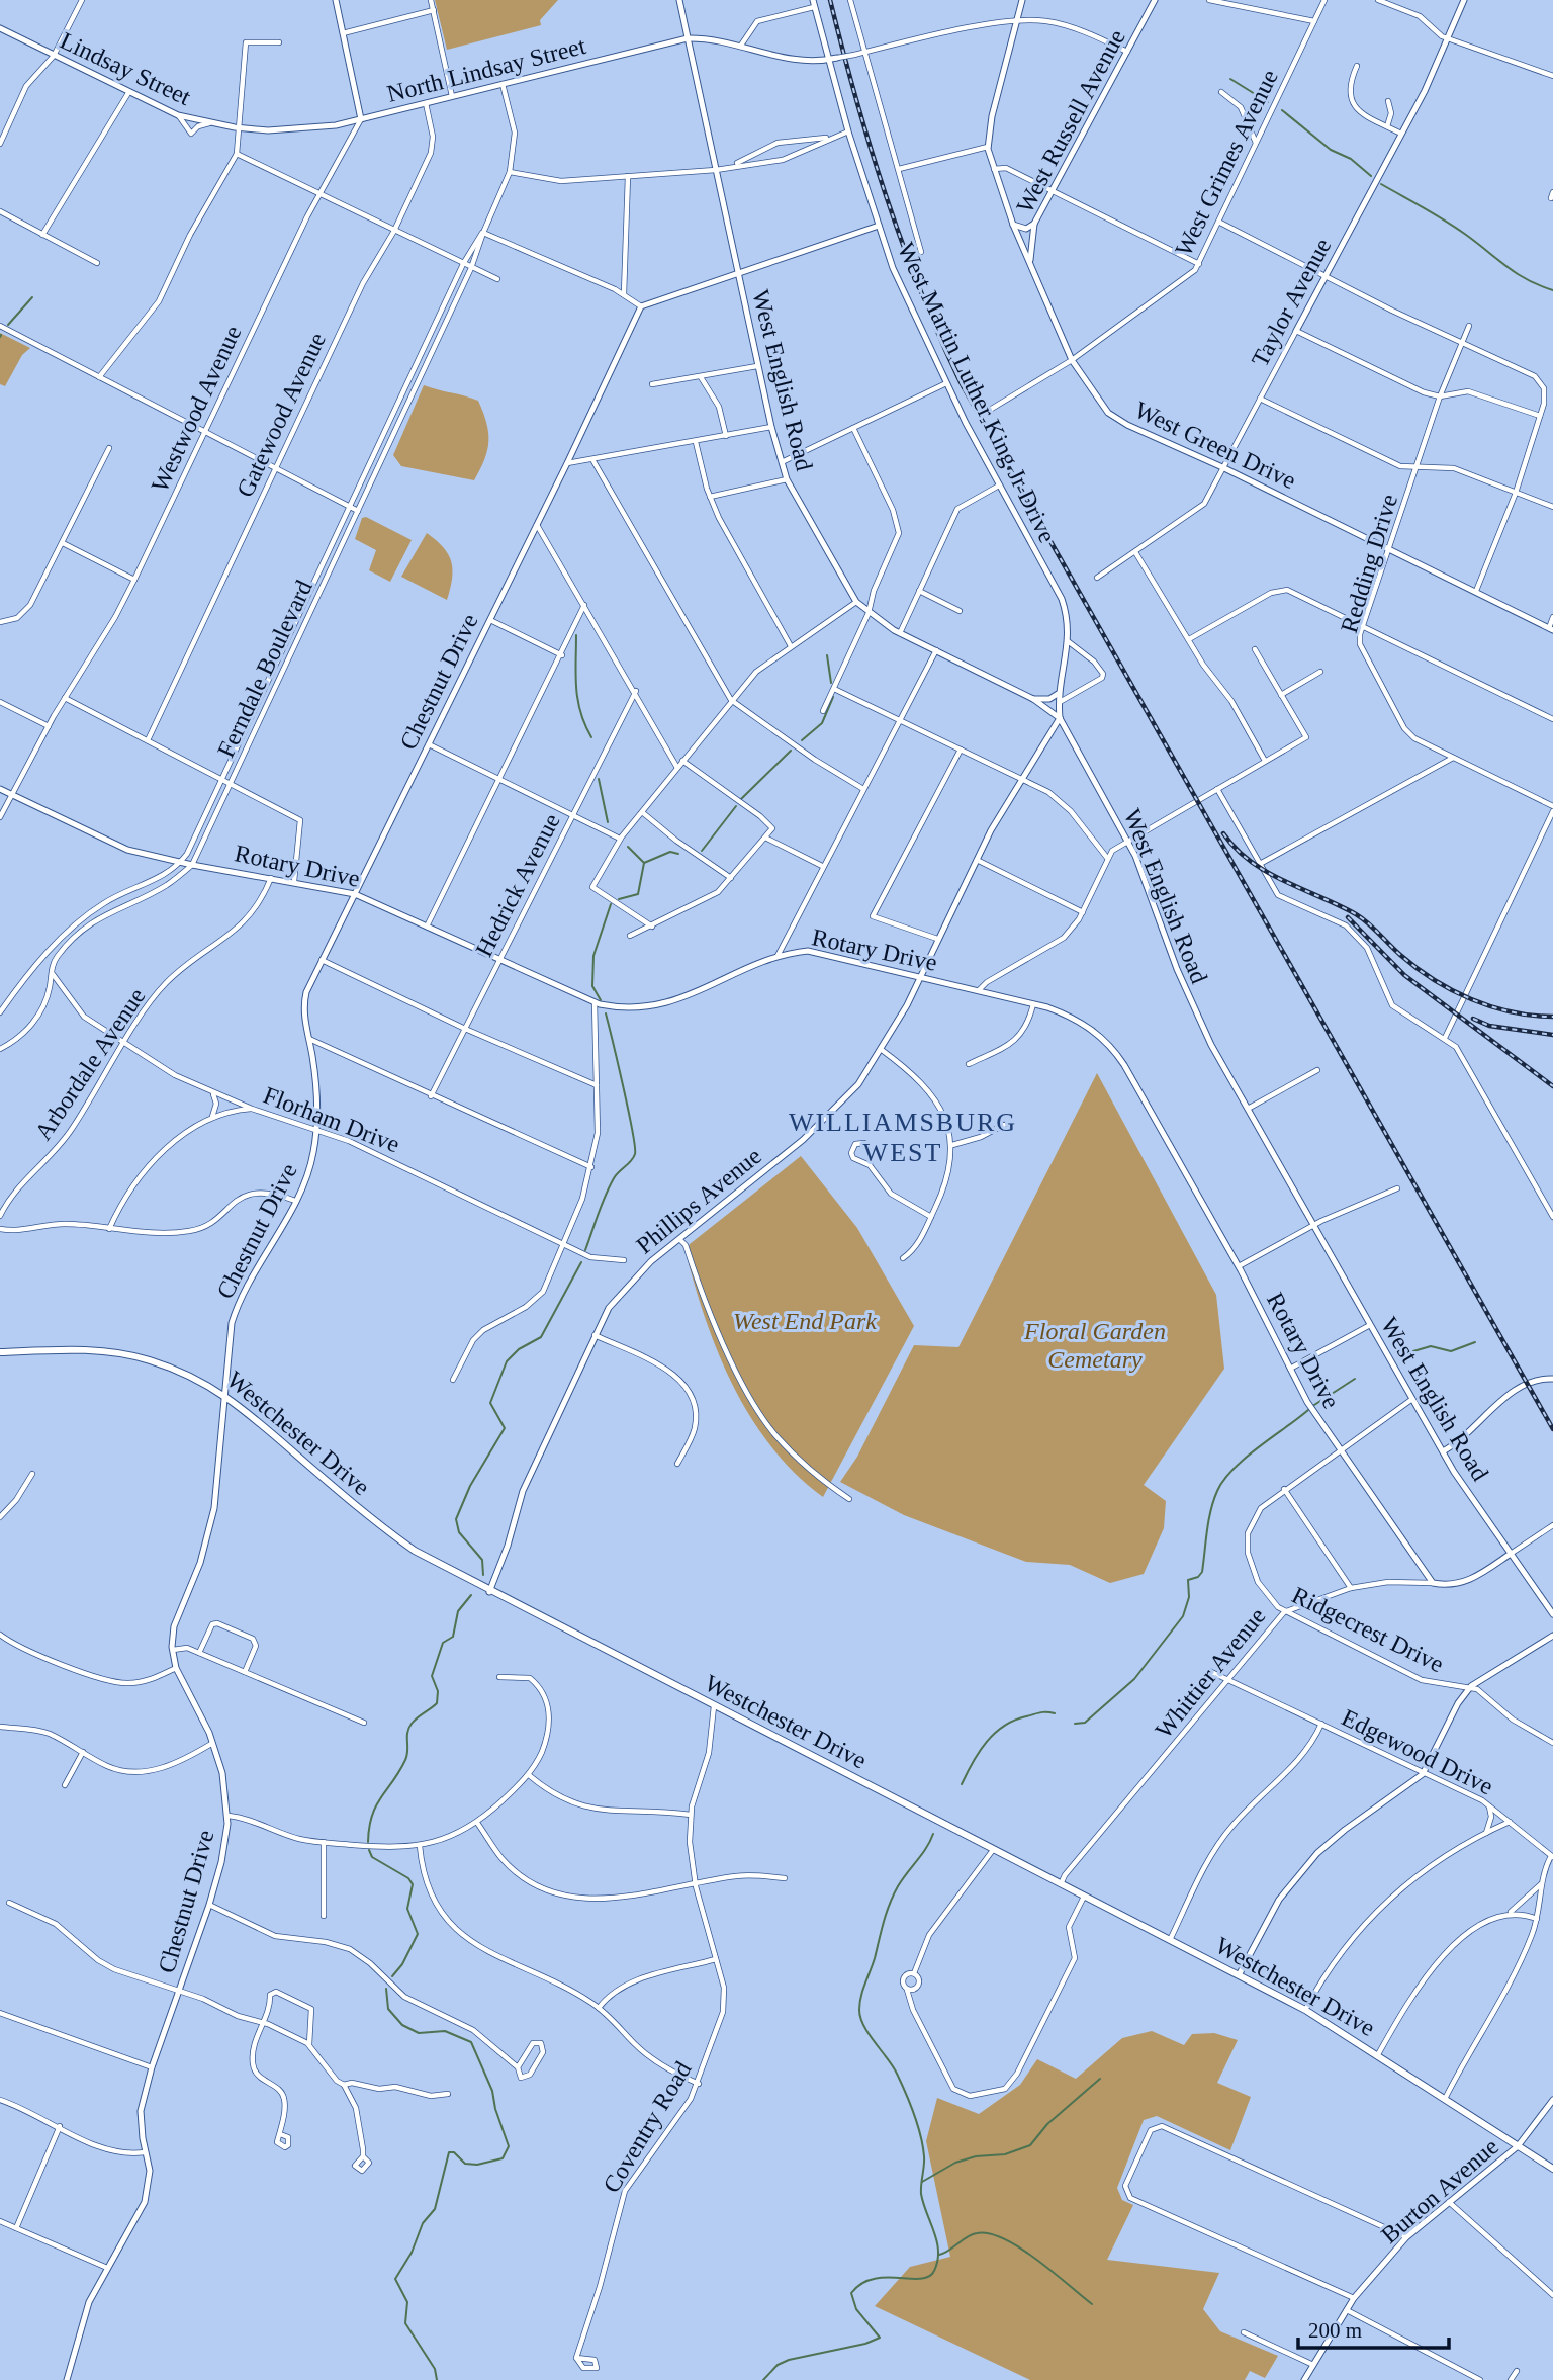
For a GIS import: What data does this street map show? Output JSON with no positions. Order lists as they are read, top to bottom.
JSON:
{
  "streets": {
    "main road": ["Westchester Drive"],
    "street": [
      "Lindsay Street",
      "North Lindsay Street",
      "West Russell Avenue",
      "West Grimes Avenue",
      "Taylor Avenue",
      "West English Road",
      "West Martin Luther King Jr Drive",
      "Westwood Avenue",
      "Gatewood Avenue",
      "West Green Drive",
      "Redding Drive",
      "Ferndale Boulevard",
      "Chestnut Drive",
      "Rotary Drive",
      "Hedrick Avenue",
      "Arbordale Avenue",
      "Florham Drive",
      "Phillips Avenue",
      "Ridgecrest Drive",
      "Whittier Avenue",
      "Edgewood Drive",
      "Coventry Road",
      "Burton Avenue"
    ]
  },
  "crossings": [
    ["Lindsay Street", "North Lindsay Street"],
    ["North Lindsay Street", "West English Road"],
    ["North Lindsay Street", "West Martin Luther King Jr Drive"],
    ["North Lindsay Street", "Westwood Avenue"],
    ["North Lindsay Street", "Gatewood Avenue"],
    ["North Lindsay Street", "Ferndale Boulevard"],
    ["West Russell Avenue", "West Green Drive"],
    ["West Grimes Avenue", "West Green Drive"],
    ["Taylor Avenue", "West Green Drive"],
    ["West English Road", "West Martin Luther King Jr Drive"],
    ["West English Road", "Phillips Avenue"],
    ["West English Road", "Ridgecrest Drive"],
    ["West English Road", "Whittier Avenue"],
    ["West Martin Luther King Jr Drive", "Phillips Avenue"],
    ["Westwood Avenue", "Rotary Drive"],
    ["West Green Drive", "Redding Drive"],
    ["Ferndale Boulevard", "Rotary Drive"],
    ["Ferndale Boulevard", "Florham Drive"],
    ["Chestnut Drive", "Rotary Drive"],
    ["Chestnut Drive", "Florham Drive"],
    ["Chestnut Drive", "Westchester Drive"],
    ["Rotary Drive", "Hedrick Avenue"],
    ["Rotary Drive", "Arbordale Avenue"],
    ["Rotary Drive", "Phillips Avenue"],
    ["Rotary Drive", "Ridgecrest Drive"],
    ["Rotary Drive", "Whittier Avenue"],
    ["Arbordale Avenue", "Florham Drive"],
    ["Phillips Avenue", "Westchester Drive"],
    ["Westchester Drive", "Whittier Avenue"],
    ["Westchester Drive", "Edgewood Drive"],
    ["Westchester Drive", "Coventry Road"],
    ["Westchester Drive", "Burton Avenue"],
    ["Ridgecrest Drive", "Whittier Avenue"],
    ["Whittier Avenue", "Edgewood Drive"]
  ],
  "districts": ["WILLIAMSBURG WEST"],
  "parks": ["West End Park", "Floral Garden Cemetary"],
  "scale_bar": "200 m"
}
